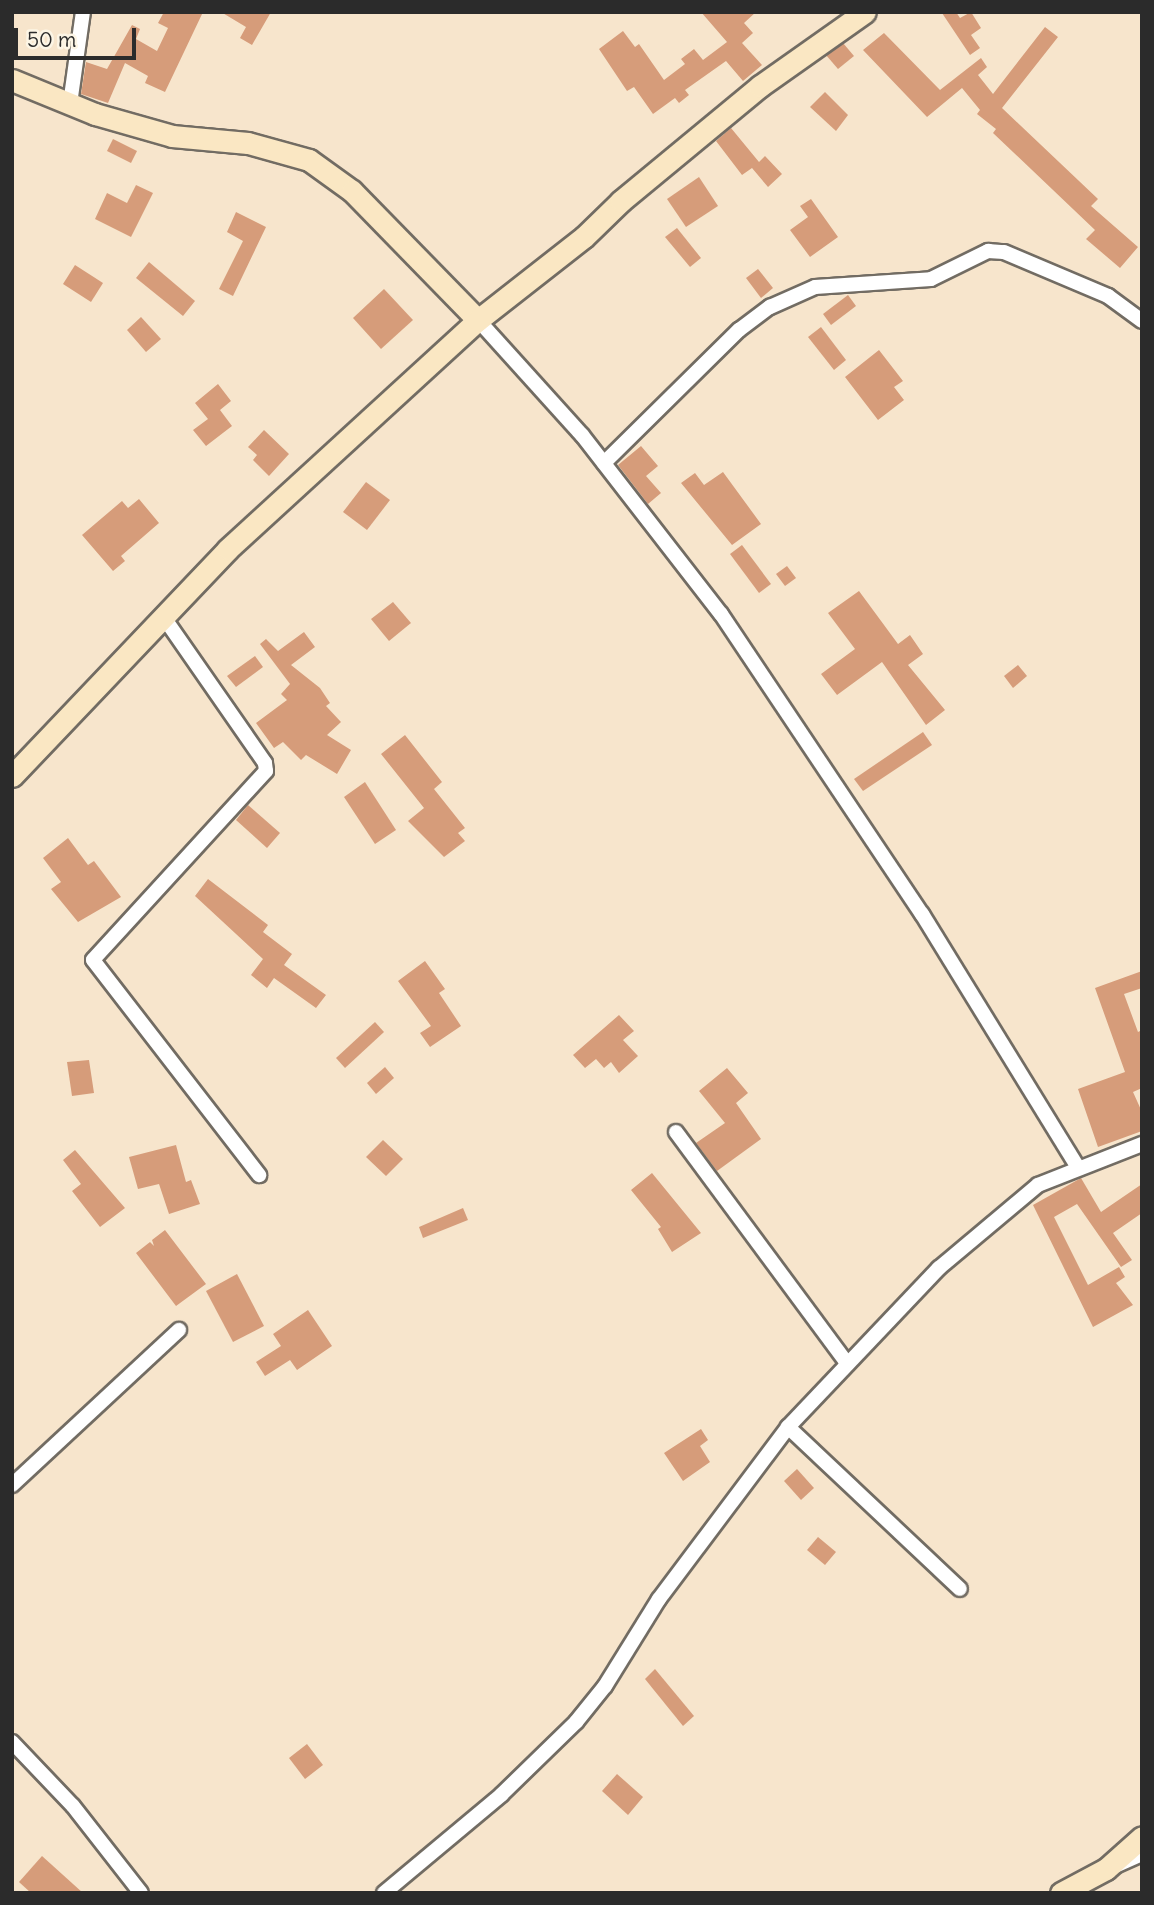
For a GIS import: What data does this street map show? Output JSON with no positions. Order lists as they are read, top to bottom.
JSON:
{
  "scale_bar": "50 m"
}
